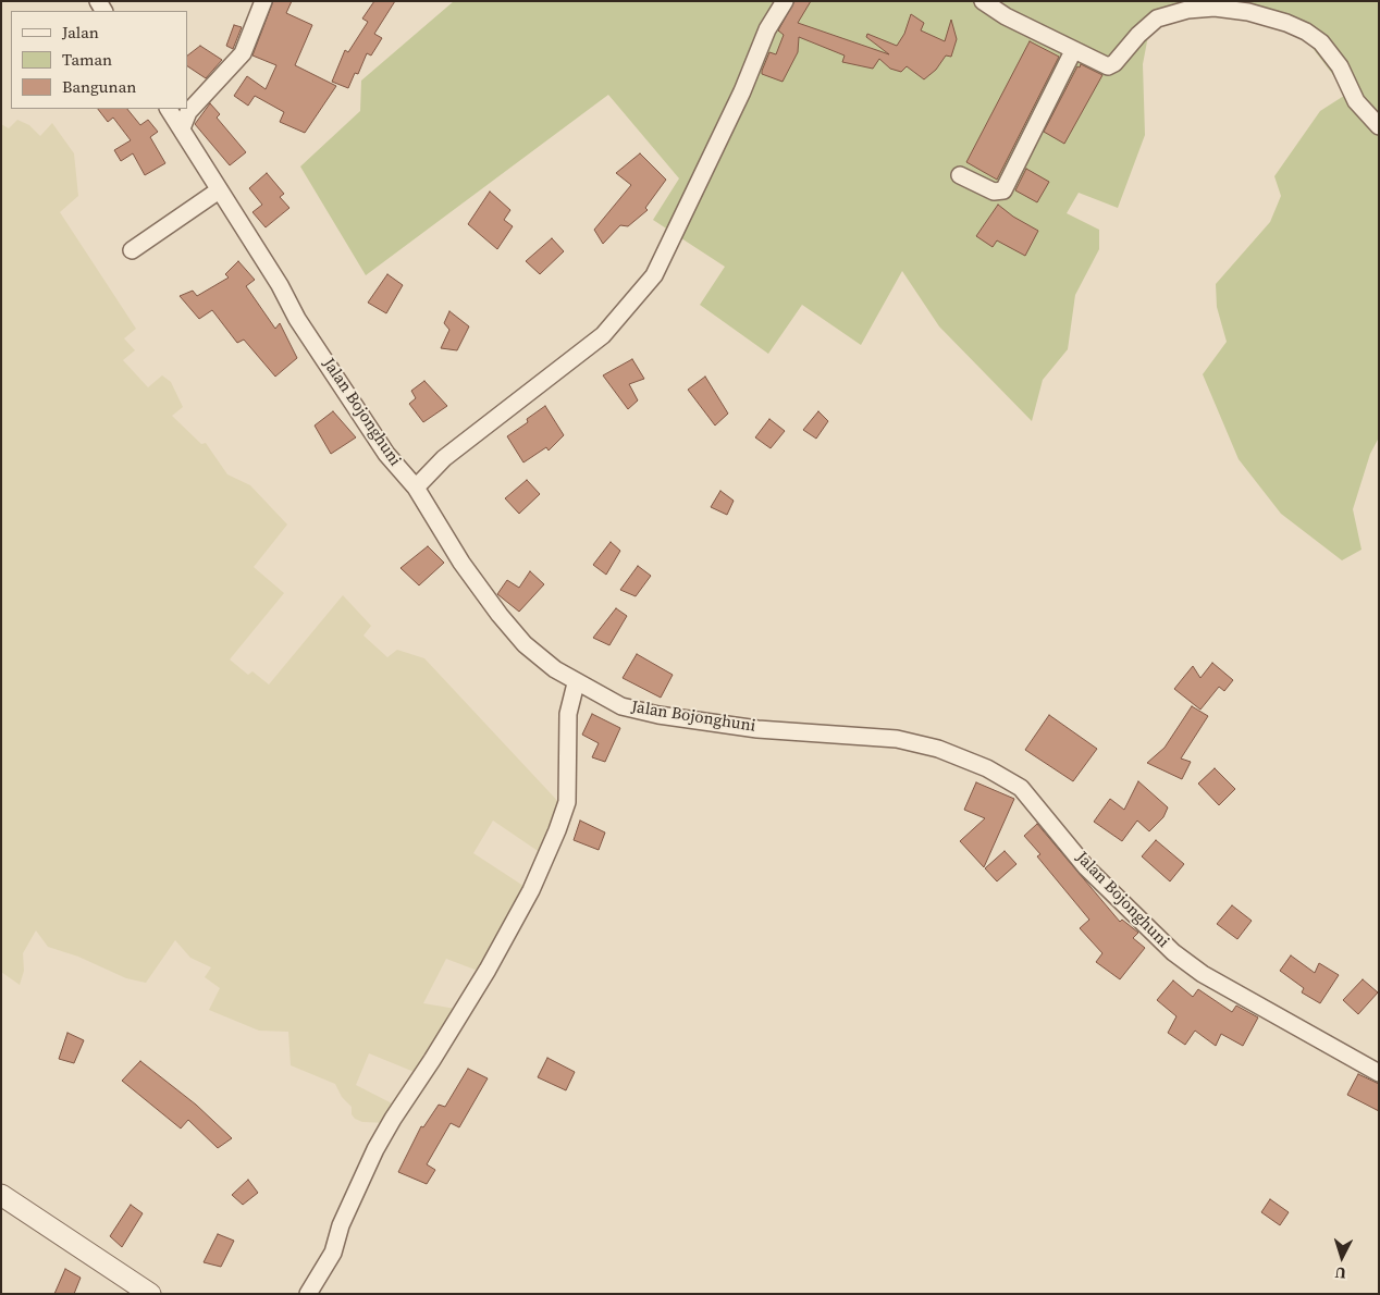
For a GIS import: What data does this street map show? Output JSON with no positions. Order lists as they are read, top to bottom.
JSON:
{
  "streets": {
    "street": ["Jalan Bojonghuni"]
  },
  "legend": ["Jalan", "Taman", "Bangunan"],
  "north": "bottom"
}
